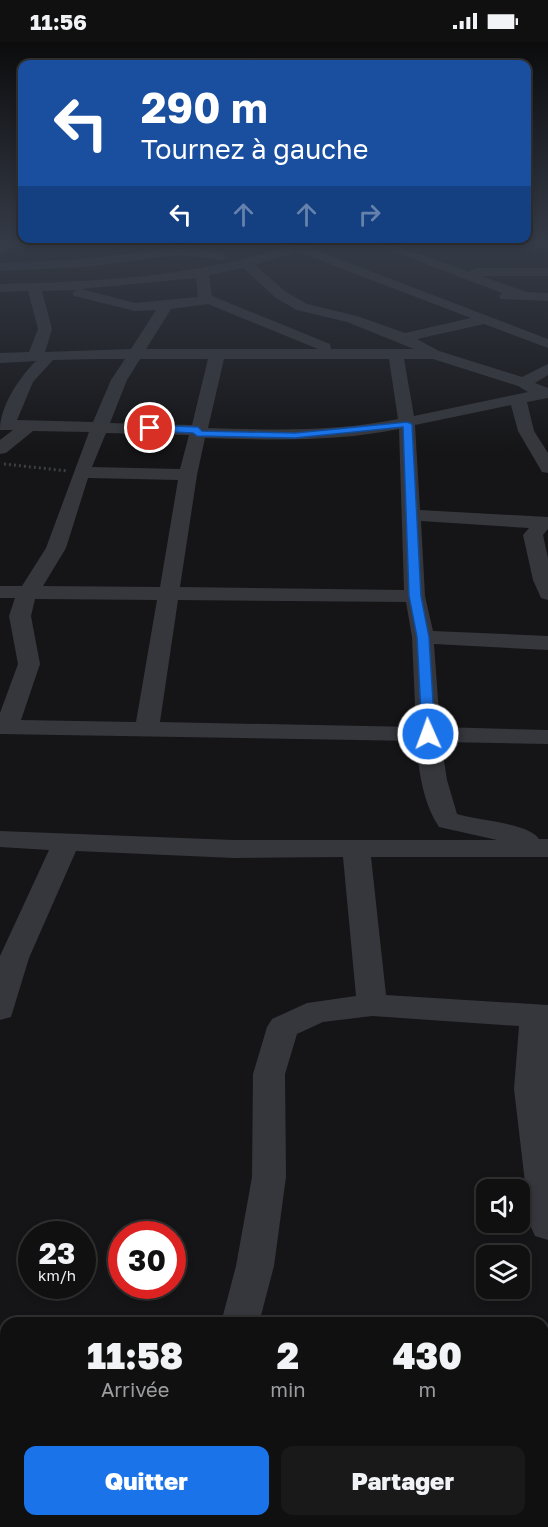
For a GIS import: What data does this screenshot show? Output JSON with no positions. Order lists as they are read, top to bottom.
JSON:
{
  "page": {
    "status": "11:56",
    "turn": ["290 m", "Tournez à gauche"],
    "speed": "23 km/h",
    "limit": "30",
    "eta": [
      "11:58",
      "Arrivée",
      "2",
      "min",
      "430",
      "m"
    ],
    "buttons": ["Quitter", "Partager"]
  }
}
